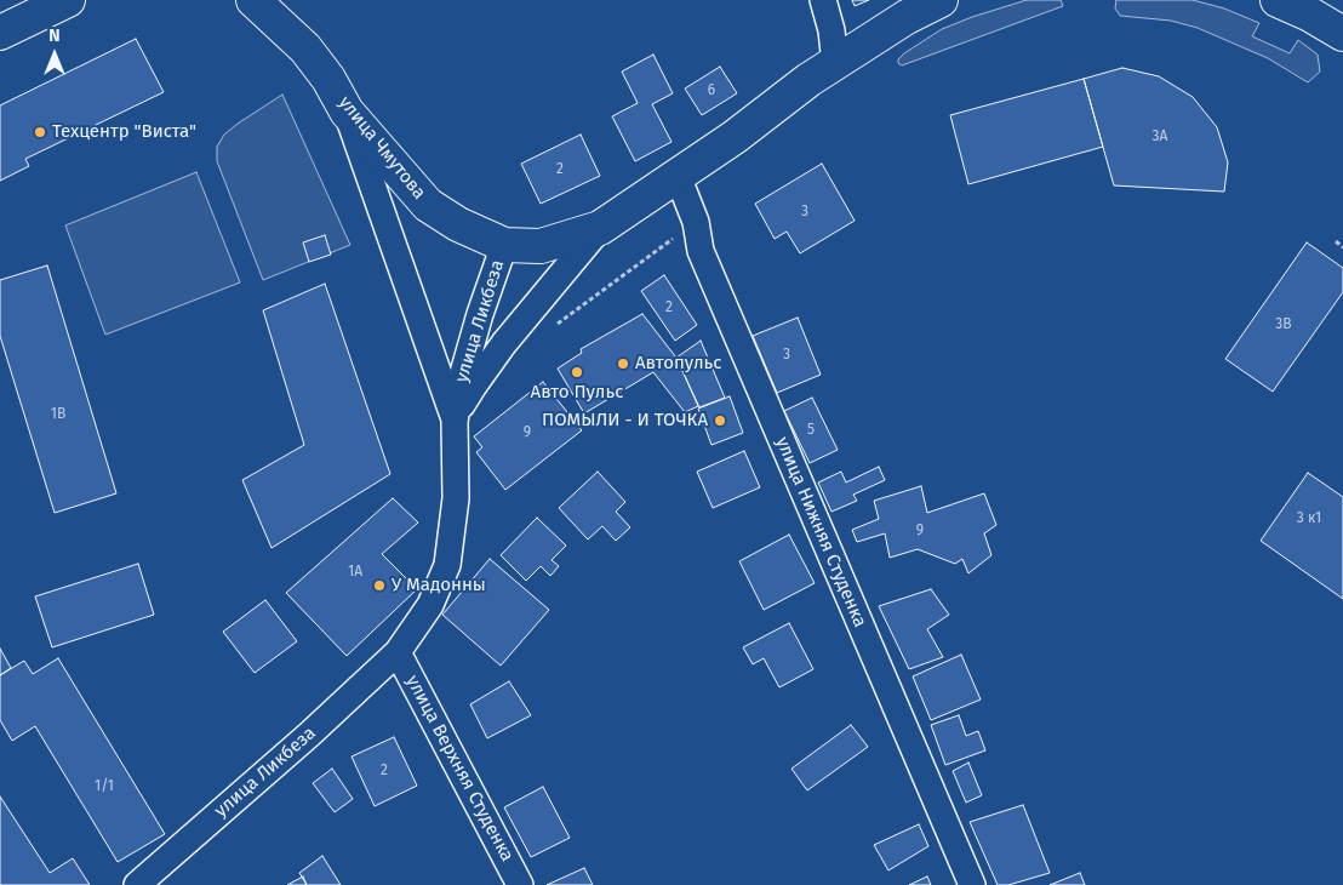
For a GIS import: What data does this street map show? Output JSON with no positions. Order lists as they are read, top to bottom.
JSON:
{
  "streets": {
    "main road": ["улица Чмутова", "улица Ликбеза"],
    "street": ["улица Нижняя Cтуденкa", "улица Верхняя Студенка"]
  },
  "crossings": [
    ["улица Чмутова", "улица Ликбеза"],
    ["улица Ликбеза", "улица Нижняя Cтуденкa"],
    ["улица Ликбеза", "улица Верхняя Студенка"]
  ],
  "places": [
    "Техцентр \"Виста\"",
    "Автопульс",
    "Авто Пульс",
    "ПОМЫЛИ - И ТОЧКА",
    "У Мадонны"
  ],
  "house_numbers": [
    "6",
    "3А",
    "2",
    "3",
    "2",
    "3В",
    "3",
    "1В",
    "5",
    "9",
    "3 к1",
    "9",
    "1А",
    "2",
    "1/1"
  ],
  "north": "top"
}
